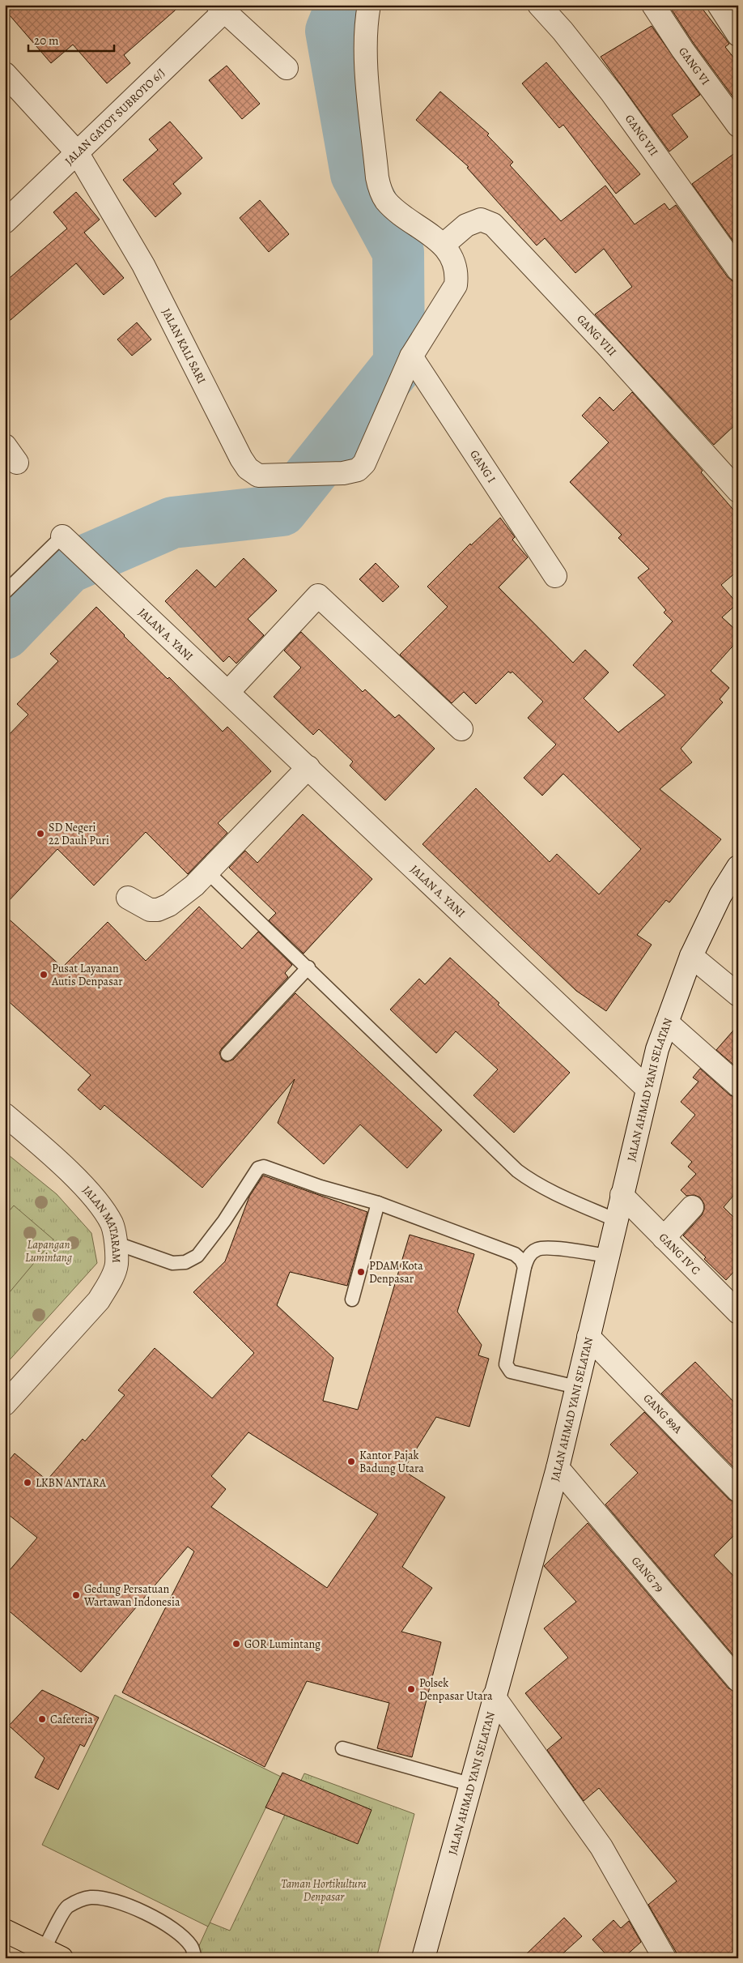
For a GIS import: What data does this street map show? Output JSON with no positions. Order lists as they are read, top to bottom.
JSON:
{
  "streets": {
    "street": [
      "GANG VI",
      "JALAN GATOT SUBROTO 6/J",
      "GANG VII",
      "GANG VIII",
      "JALAN KALI SARI",
      "GANG I",
      "JALAN A. YANI",
      "JALAN AHMAD YANI SELATAN",
      "JALAN MATARAM",
      "GANG IV C",
      "GANG 89A",
      "GANG 79"
    ]
  },
  "crossings": [
    ["JALAN GATOT SUBROTO 6/J", "JALAN KALI SARI"],
    ["GANG VIII", "JALAN KALI SARI"],
    ["JALAN KALI SARI", "GANG I"],
    ["JALAN A. YANI", "JALAN AHMAD YANI SELATAN"],
    ["JALAN AHMAD YANI SELATAN", "GANG IV C"],
    ["JALAN AHMAD YANI SELATAN", "GANG 89A"],
    ["JALAN AHMAD YANI SELATAN", "GANG 79"]
  ],
  "parks": ["Lapangan Lumintang", "Taman Hortikultura Denpasar"],
  "places": [
    "SD Negeri 22 Dauh Puri",
    "Pusat Layanan Autis Denpasar",
    "PDAM Kota Denpasar",
    "Kantor Pajak Badung Utara",
    "LKBN ANTARA",
    "Gedung Persatuan Wartawan Indonesia",
    "GOR Lumintang",
    "Polsek Denpasar Utara",
    "Cafeteria"
  ],
  "scale_bar": "20 m"
}
